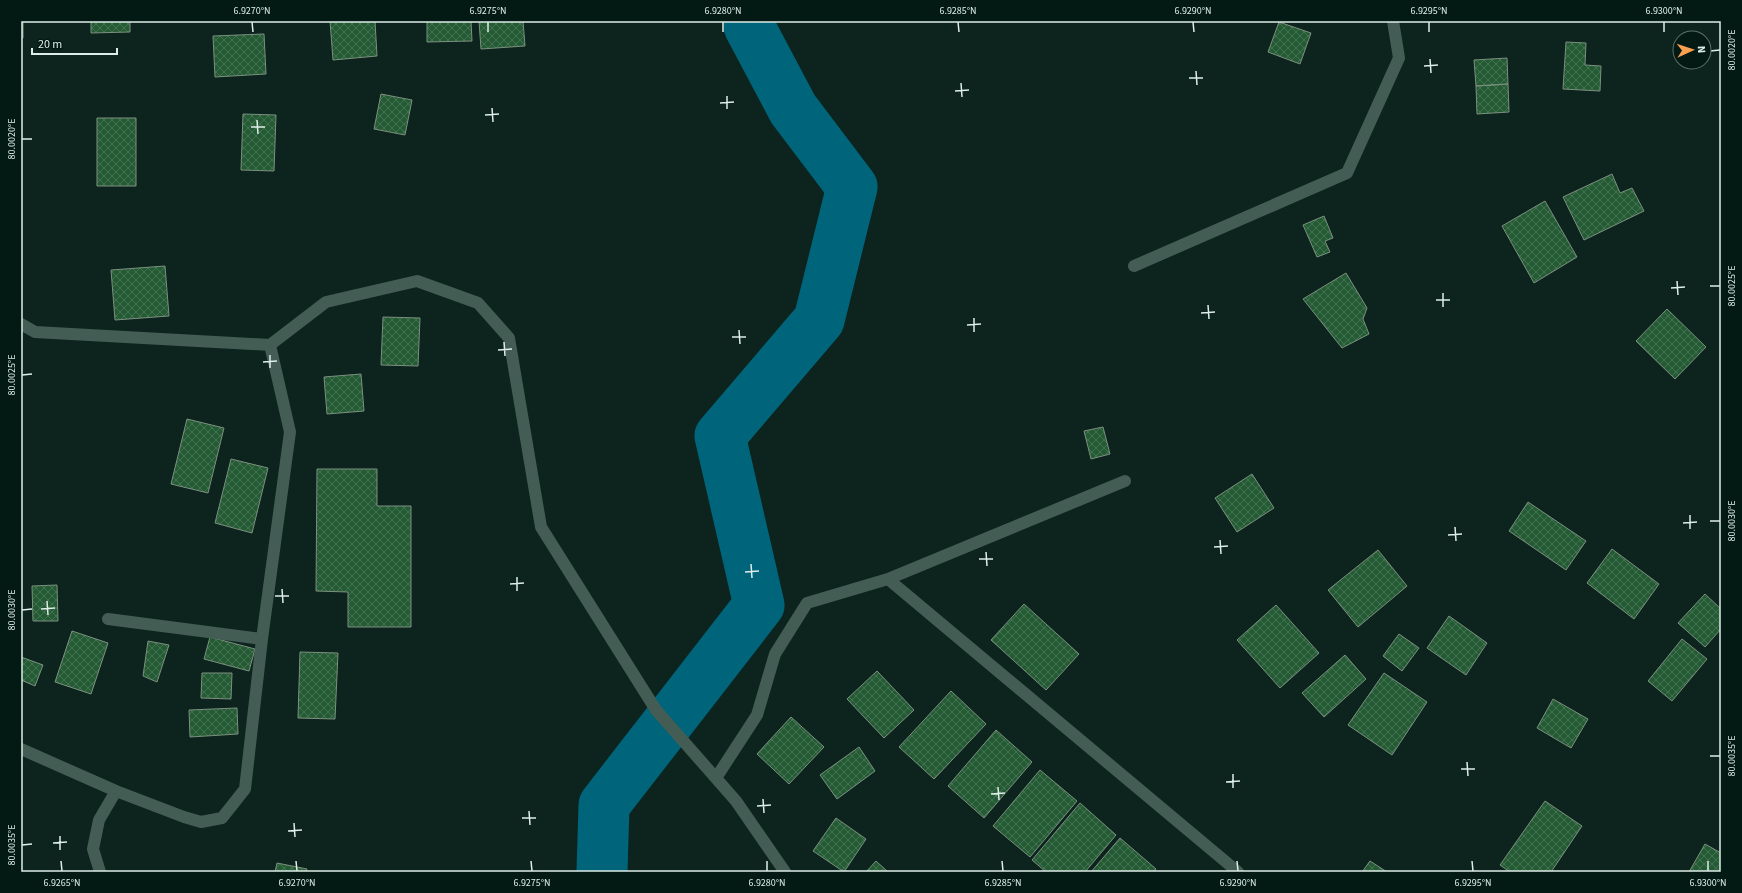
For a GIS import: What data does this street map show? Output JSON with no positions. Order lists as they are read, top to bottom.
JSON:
{
  "scale_bar": "20 m",
  "north": "right",
  "coordinates": [
    "6.9270°N",
    "6.9275°N",
    "6.9280°N",
    "6.9285°N",
    "6.9290°N",
    "6.9295°N",
    "6.9300°N",
    "80.0020°E",
    "80.0025°E",
    "80.0030°E",
    "80.0035°E",
    "6.9265°N"
  ]
}
